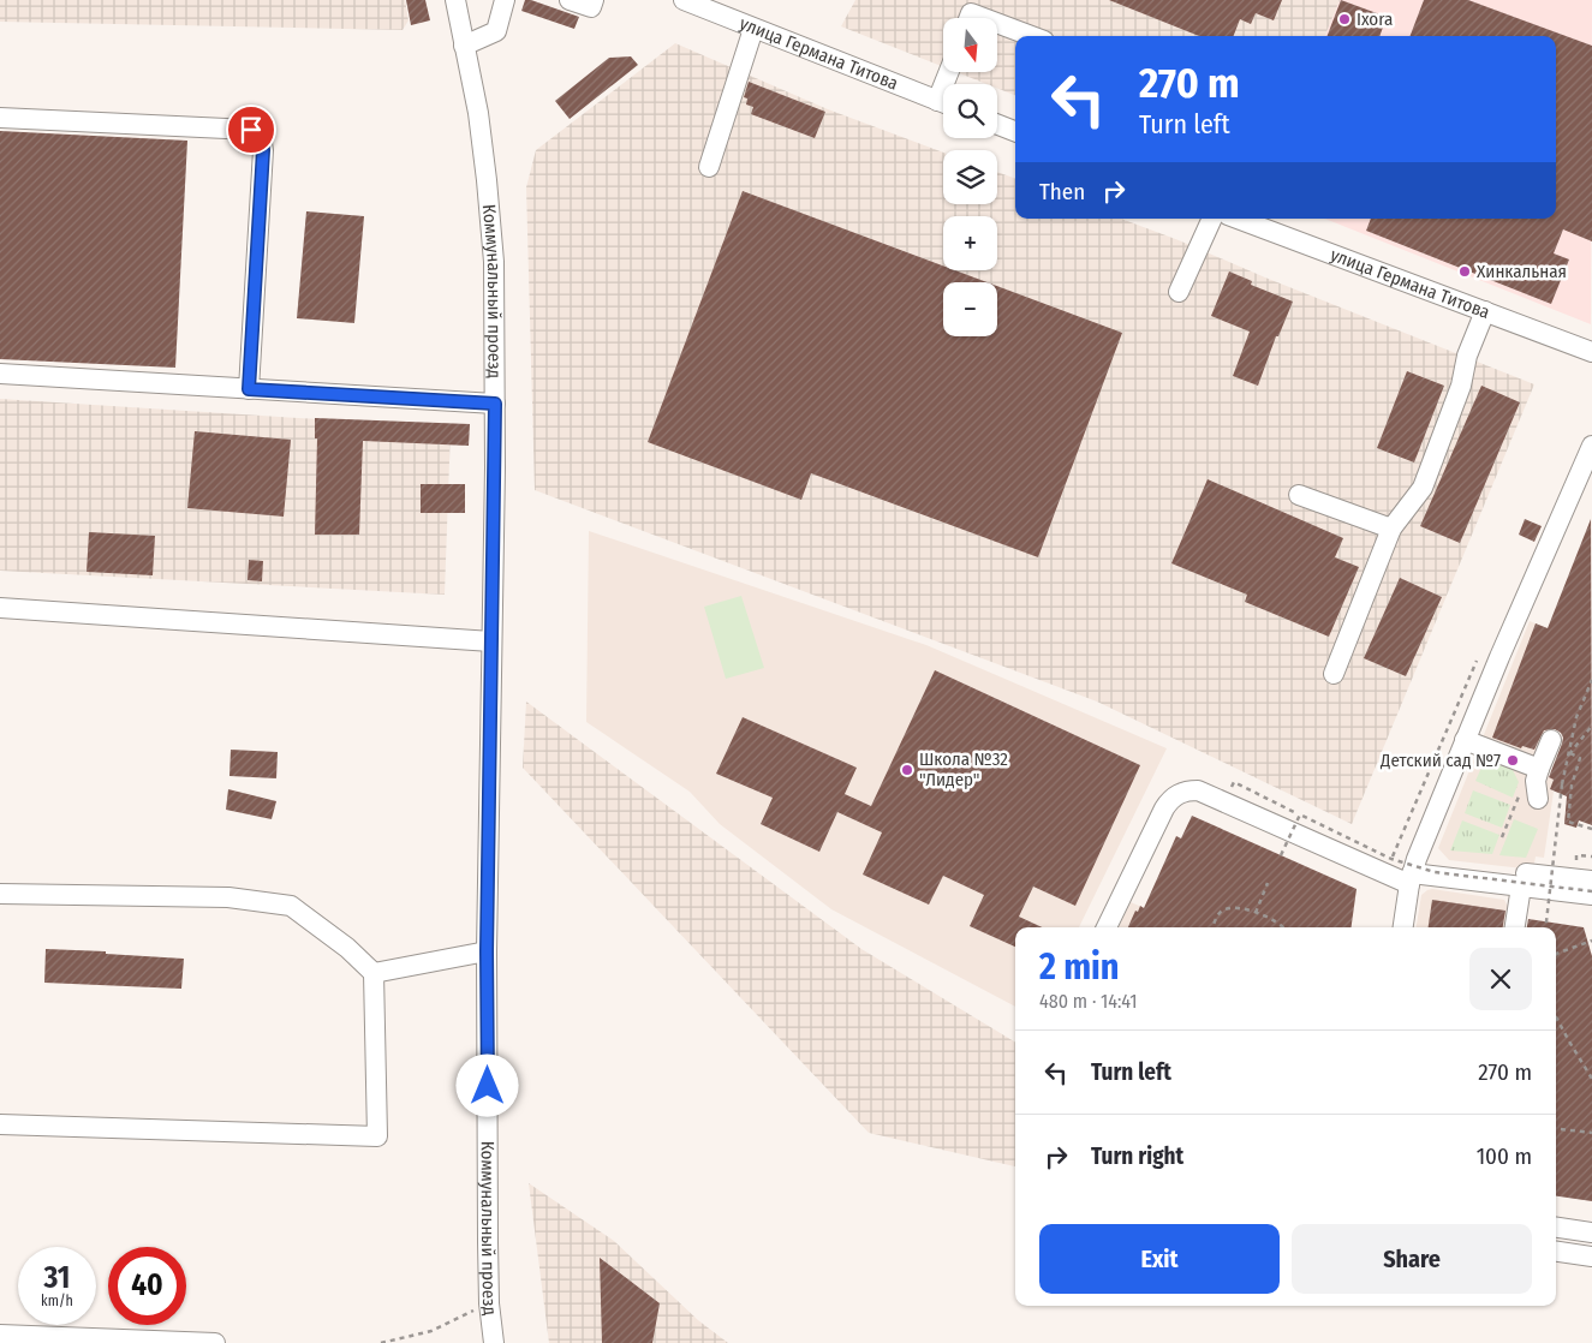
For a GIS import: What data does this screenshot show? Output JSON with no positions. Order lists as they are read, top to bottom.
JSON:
{
  "streets": {
    "street": ["улица Германа Титова", "Коммунальный проезд"]
  },
  "places": [
    "Ixora",
    "Хинкальная",
    "Детский сад №7",
    "Школа №32 \"Лидер\""
  ],
  "north": "bottom",
  "page": {
    "map_buttons": ["+", "−"],
    "turn": ["270 m", "Turn left"],
    "then": "Then",
    "heading": ["2 min", "480 m · 14:41"],
    "list": [
      {
        "name": "Turn left",
        "value": "270 m"
      },
      {
        "name": "Turn right",
        "value": "100 m"
      }
    ],
    "buttons": ["Exit", "Share"],
    "speed": "31 km/h",
    "limit": "40"
  }
}
